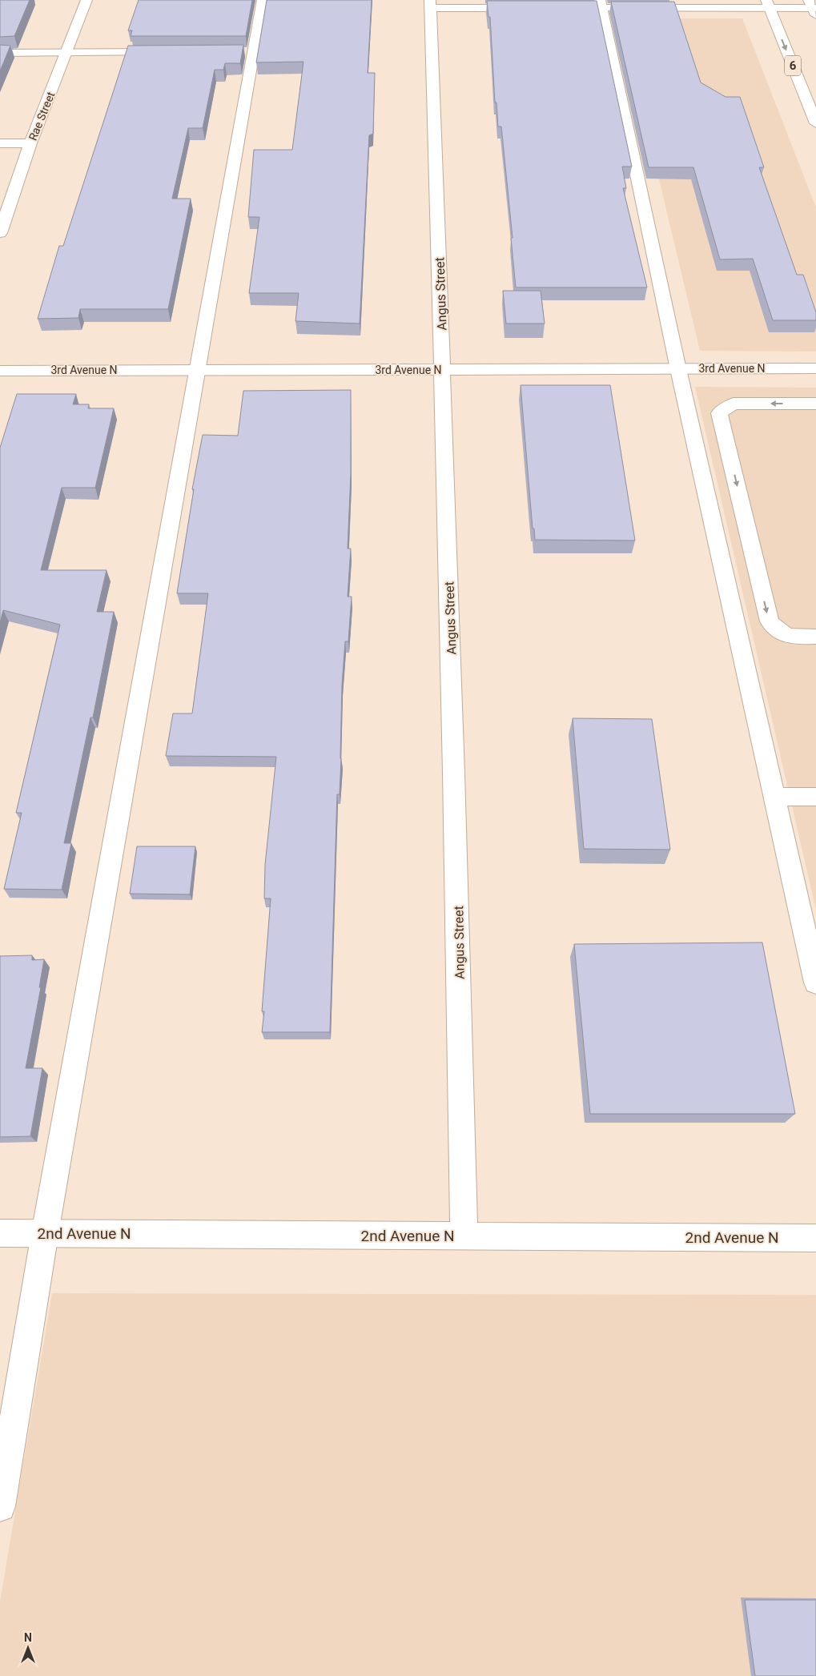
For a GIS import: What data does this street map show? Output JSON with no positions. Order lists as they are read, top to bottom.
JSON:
{
  "streets": {
    "street": [
      "6",
      "Rae Street",
      "Angus Street",
      "3rd Avenue N",
      "2nd Avenue N"
    ]
  },
  "crossings": [
    ["Angus Street", "3rd Avenue N"],
    ["Angus Street", "2nd Avenue N"]
  ],
  "north": "top"
}
